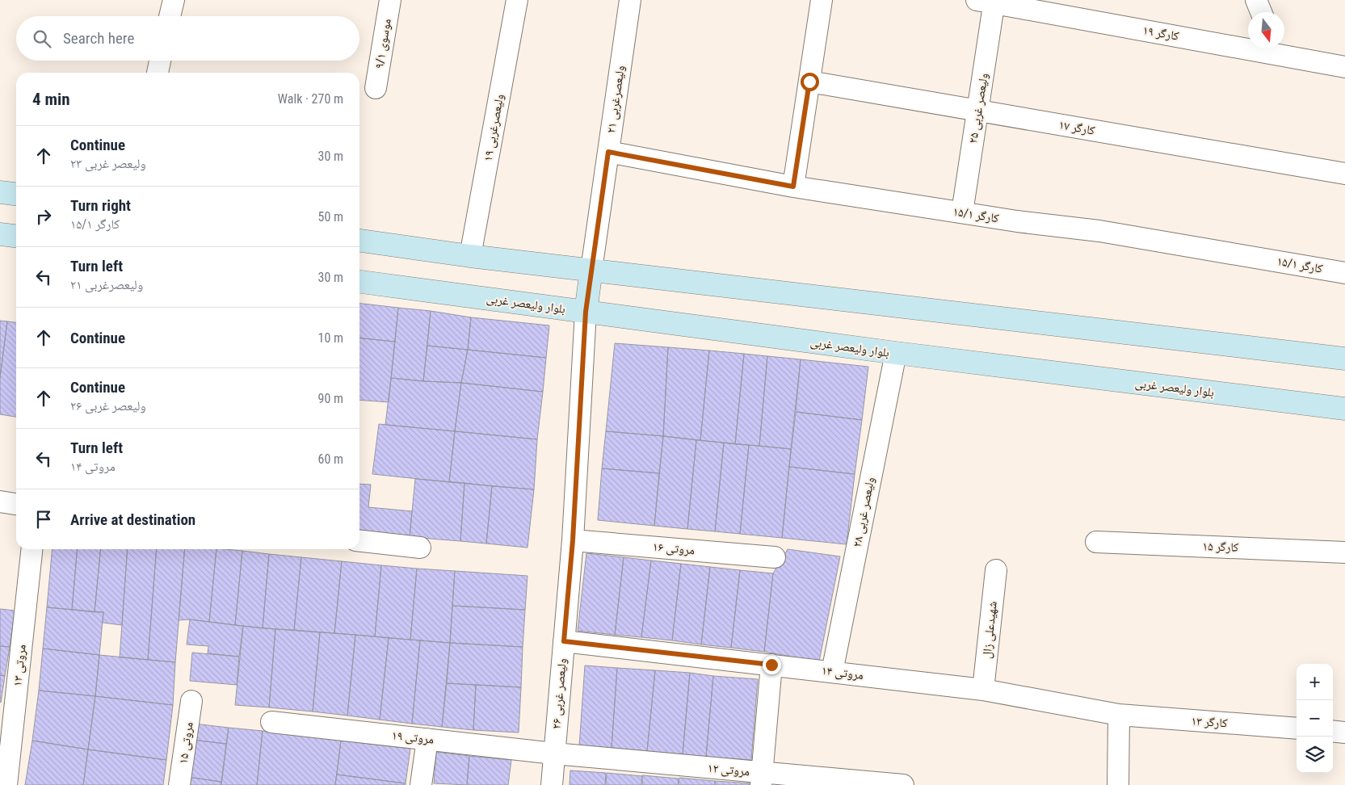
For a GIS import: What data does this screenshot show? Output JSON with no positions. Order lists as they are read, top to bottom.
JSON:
{
  "streets": {
    "street": [
      "کارگر ۱۹",
      "موسوی ۹/۱",
      "ولیعصرغربی ۲۱",
      "ولیعصر غربی ۲۵",
      "ولیعصرغربی ۱۹",
      "کارگر ۱۷",
      "کارگر ۱۵/۱",
      "بلوار ولیعصر غربی",
      "ولیعصر غربی ۲۸",
      "کارگر ۱۵",
      "مروتی ۱۶",
      "شهیدعلی زال",
      "مروتی ۱۳",
      "مروتی ۱۴",
      "ولیعصر غربی ۲۶",
      "کارگر ۱۳",
      "مروتی ۱۹",
      "مروتی ۱۵",
      "مروتی ۱۲"
    ]
  },
  "crossings": [
    ["کارگر ۱۹", "ولیعصر غربی ۲۵"],
    ["ولیعصرغربی ۲۱", "کارگر ۱۵/۱"],
    ["ولیعصر غربی ۲۵", "کارگر ۱۷"],
    ["ولیعصر غربی ۲۵", "کارگر ۱۵/۱"],
    ["بلوار ولیعصر غربی", "ولیعصر غربی ۲۸"],
    ["بلوار ولیعصر غربی", "ولیعصر غربی ۲۶"],
    ["ولیعصر غربی ۲۸", "مروتی ۱۴"],
    ["مروتی ۱۶", "ولیعصر غربی ۲۶"],
    ["شهیدعلی زال", "مروتی ۱۴"],
    ["مروتی ۱۴", "ولیعصر غربی ۲۶"],
    ["مروتی ۱۴", "کارگر ۱۳"],
    ["ولیعصر غربی ۲۶", "مروتی ۱۹"],
    ["ولیعصر غربی ۲۶", "مروتی ۱۲"],
    ["مروتی ۱۹", "مروتی ۱۲"]
  ],
  "north": "bottom",
  "page": {
    "search": "Search here",
    "heading": ["4 min", "Walk · 270 m"],
    "list": [
      ["Continue", "ولیعصر غربی ۲۳", "30 m"],
      ["Turn right", "کارگر ۱۵/۱", "50 m"],
      ["Turn left", "ولیعصرغربی ۲۱", "30 m"],
      ["Continue", "10 m"],
      ["Continue", "ولیعصر غربی ۲۶", "90 m"],
      ["Turn left", "مروتی ۱۴", "60 m"],
      "Arrive at destination"
    ],
    "map_buttons": ["+", "−"]
  }
}
